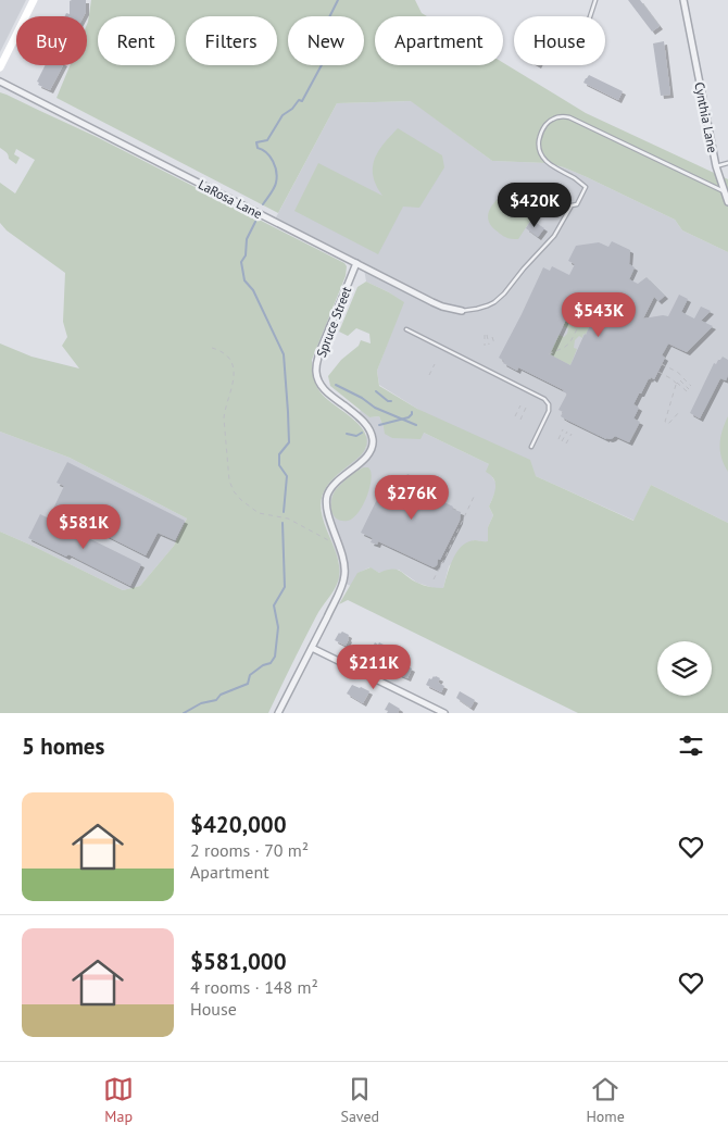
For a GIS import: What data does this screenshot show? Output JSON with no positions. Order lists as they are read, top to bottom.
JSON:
{
  "streets": {
    "street": ["Cynthia Lane", "LaRosa Lane", "Spruce Street"]
  },
  "crossings": [
    ["LaRosa Lane", "Spruce Street"]
  ],
  "page": {
    "chip": [
      "Buy",
      "Rent",
      "Filters",
      "New",
      "Apartment",
      "House"
    ],
    "price": [
      "$420K",
      "$543K",
      "$276K",
      "$581K",
      "$211K"
    ],
    "heading": "5 homes",
    "list": [
      {
        "name": "$420,000",
        "note": "2 rooms · 70 m² · Apartment"
      },
      {
        "name": "$581,000",
        "note": "4 rooms · 148 m² · House"
      }
    ],
    "tabs": ["Map", "Saved", "Home"]
  }
}
